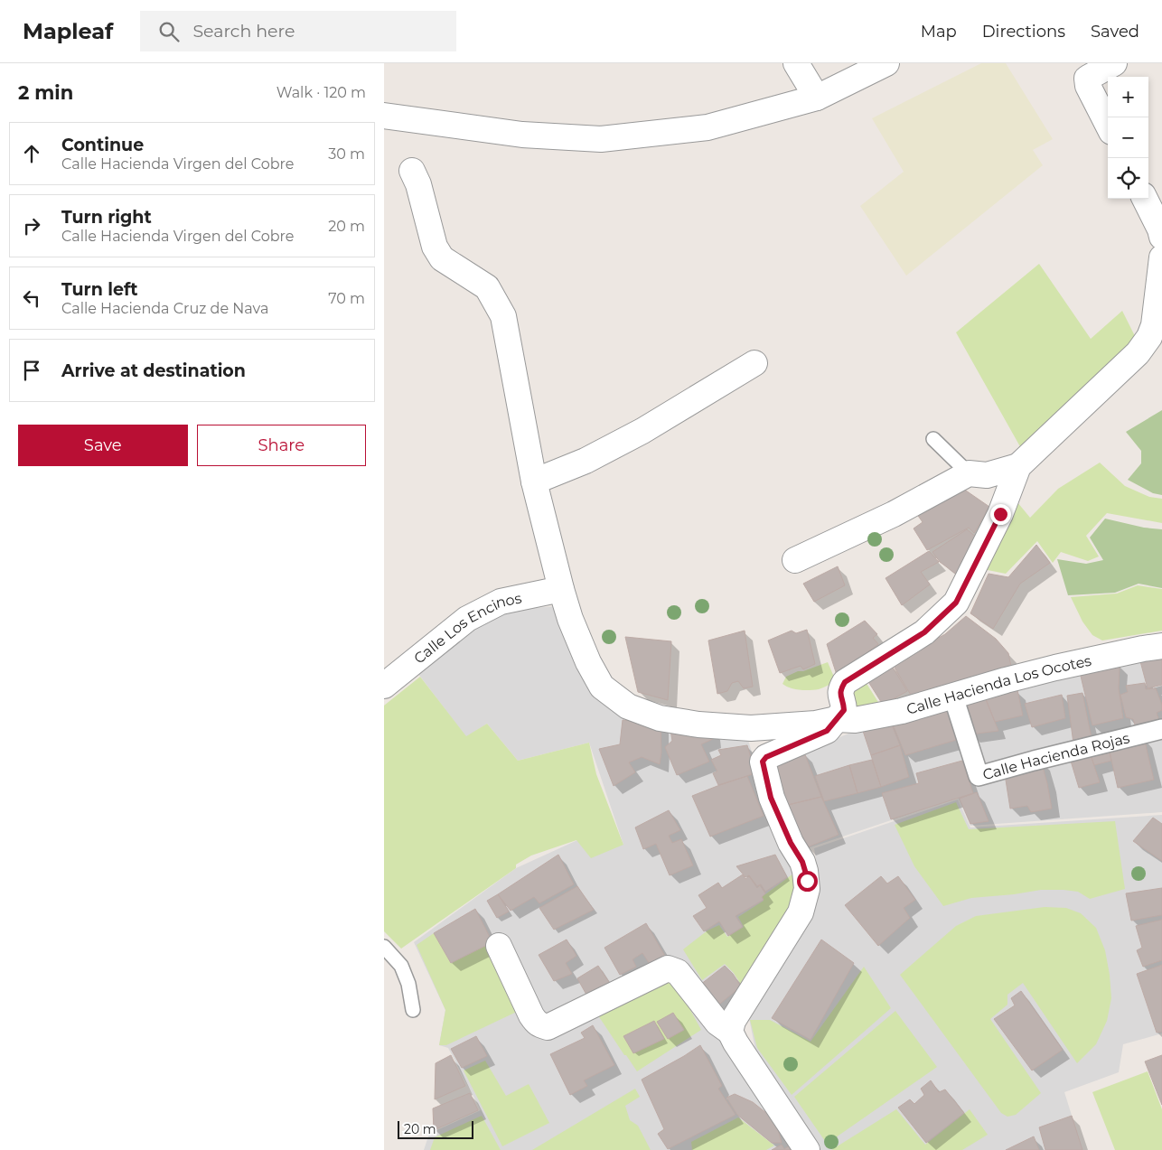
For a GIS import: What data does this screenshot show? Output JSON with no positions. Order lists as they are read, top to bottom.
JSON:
{
  "streets": {
    "street": ["Calle Los Encinos", "Calle Hacienda Los Ocotes", "Calle Hacienda Rojas"]
  },
  "crossings": [
    ["Calle Los Encinos", "Calle Hacienda Los Ocotes"],
    ["Calle Hacienda Los Ocotes", "Calle Hacienda Rojas"]
  ],
  "scale_bar": "20 m",
  "page": {
    "header": "Mapleaf",
    "search": "Search here",
    "nav": ["Map", "Directions", "Saved"],
    "heading": ["2 min", "Walk · 120 m"],
    "map_buttons": ["+", "−"],
    "list": [
      ["Continue", "Calle Hacienda Virgen del Cobre", "30 m"],
      ["Turn right", "Calle Hacienda Virgen del Cobre", "20 m"],
      ["Turn left", "Calle Hacienda Cruz de Nava", "70 m"],
      "Arrive at destination"
    ],
    "buttons": ["Save", "Share"],
    "scale": "20 m"
  }
}
